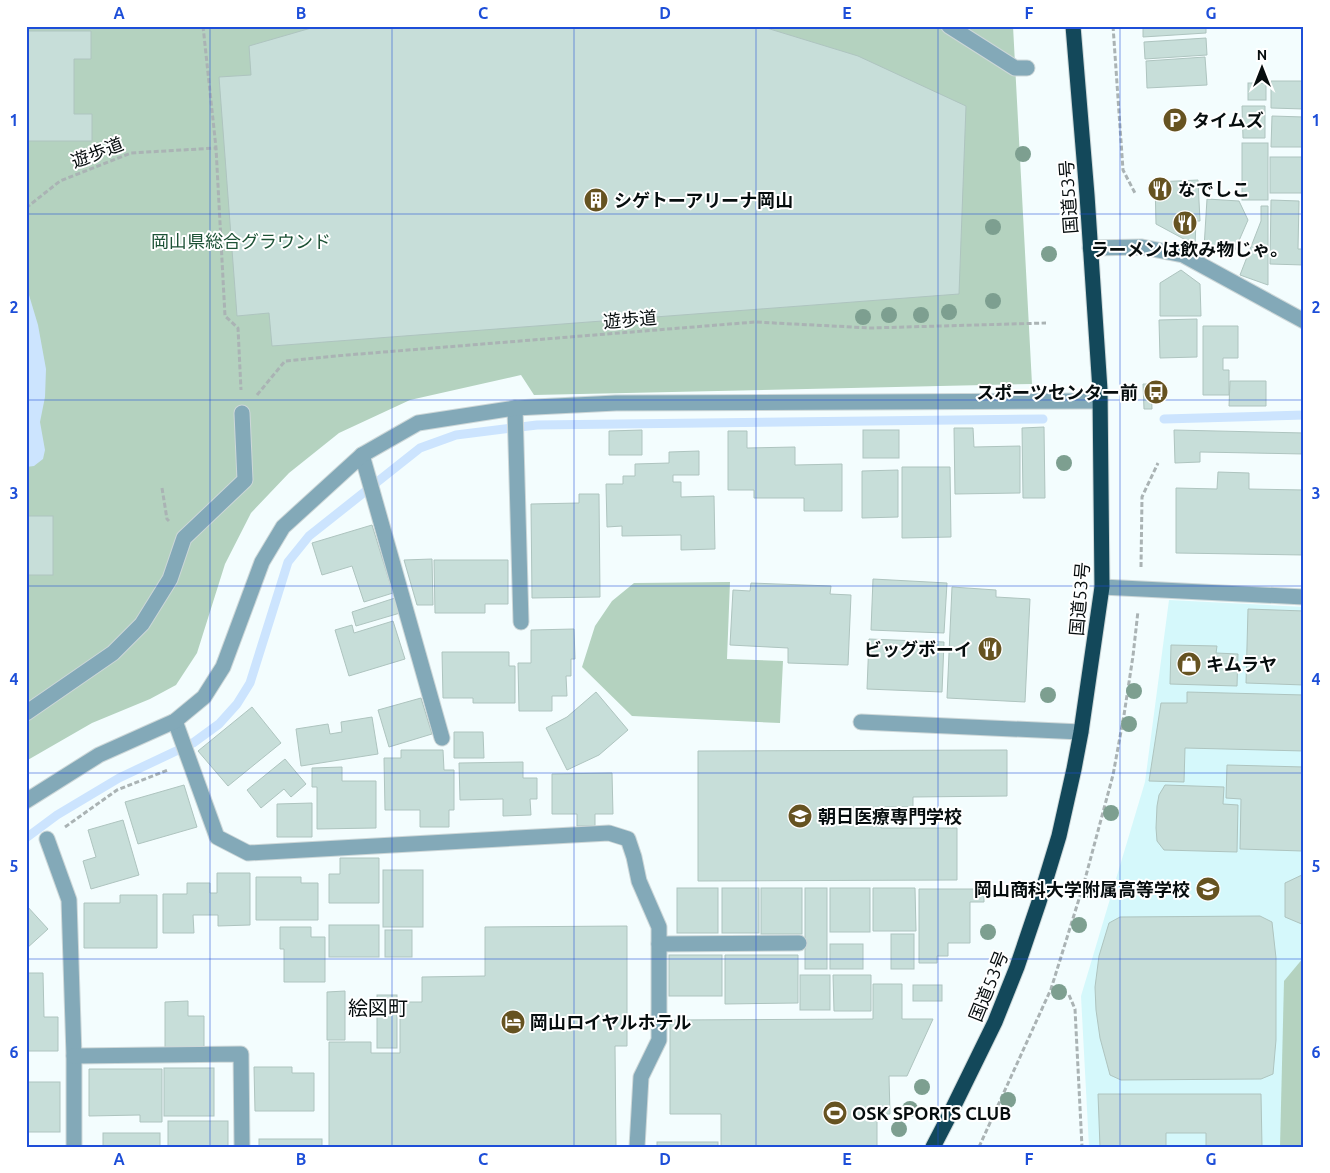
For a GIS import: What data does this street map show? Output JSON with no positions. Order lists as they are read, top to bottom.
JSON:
{
  "streets": {
    "highway": ["国道53号"],
    "path": ["遊歩道"]
  },
  "districts": ["絵図町"],
  "parks": ["岡山県総合グラウンド"],
  "places": {
    "parking": ["タイムズ"],
    "restaurant": ["なでしこ", "ラーメンは飲み物じゃ｡", "ビッグボーイ"],
    "building": ["シゲトーアリーナ岡山"],
    "bus stop": ["スポーツセンター前"],
    "shop": ["キムラヤ"],
    "school or university": ["朝日医療専門学校", "岡山商科大学附属高等学校"],
    "hotel": ["岡山ロイヤルホテル"],
    "sports": ["OSK SPORTS CLUB"]
  },
  "north": "top",
  "grid": {
    "columns": [
      "A",
      "B",
      "C",
      "D",
      "E",
      "F",
      "G"
    ],
    "rows": [
      "1",
      "2",
      "3",
      "4",
      "5",
      "6"
    ]
  }
}
